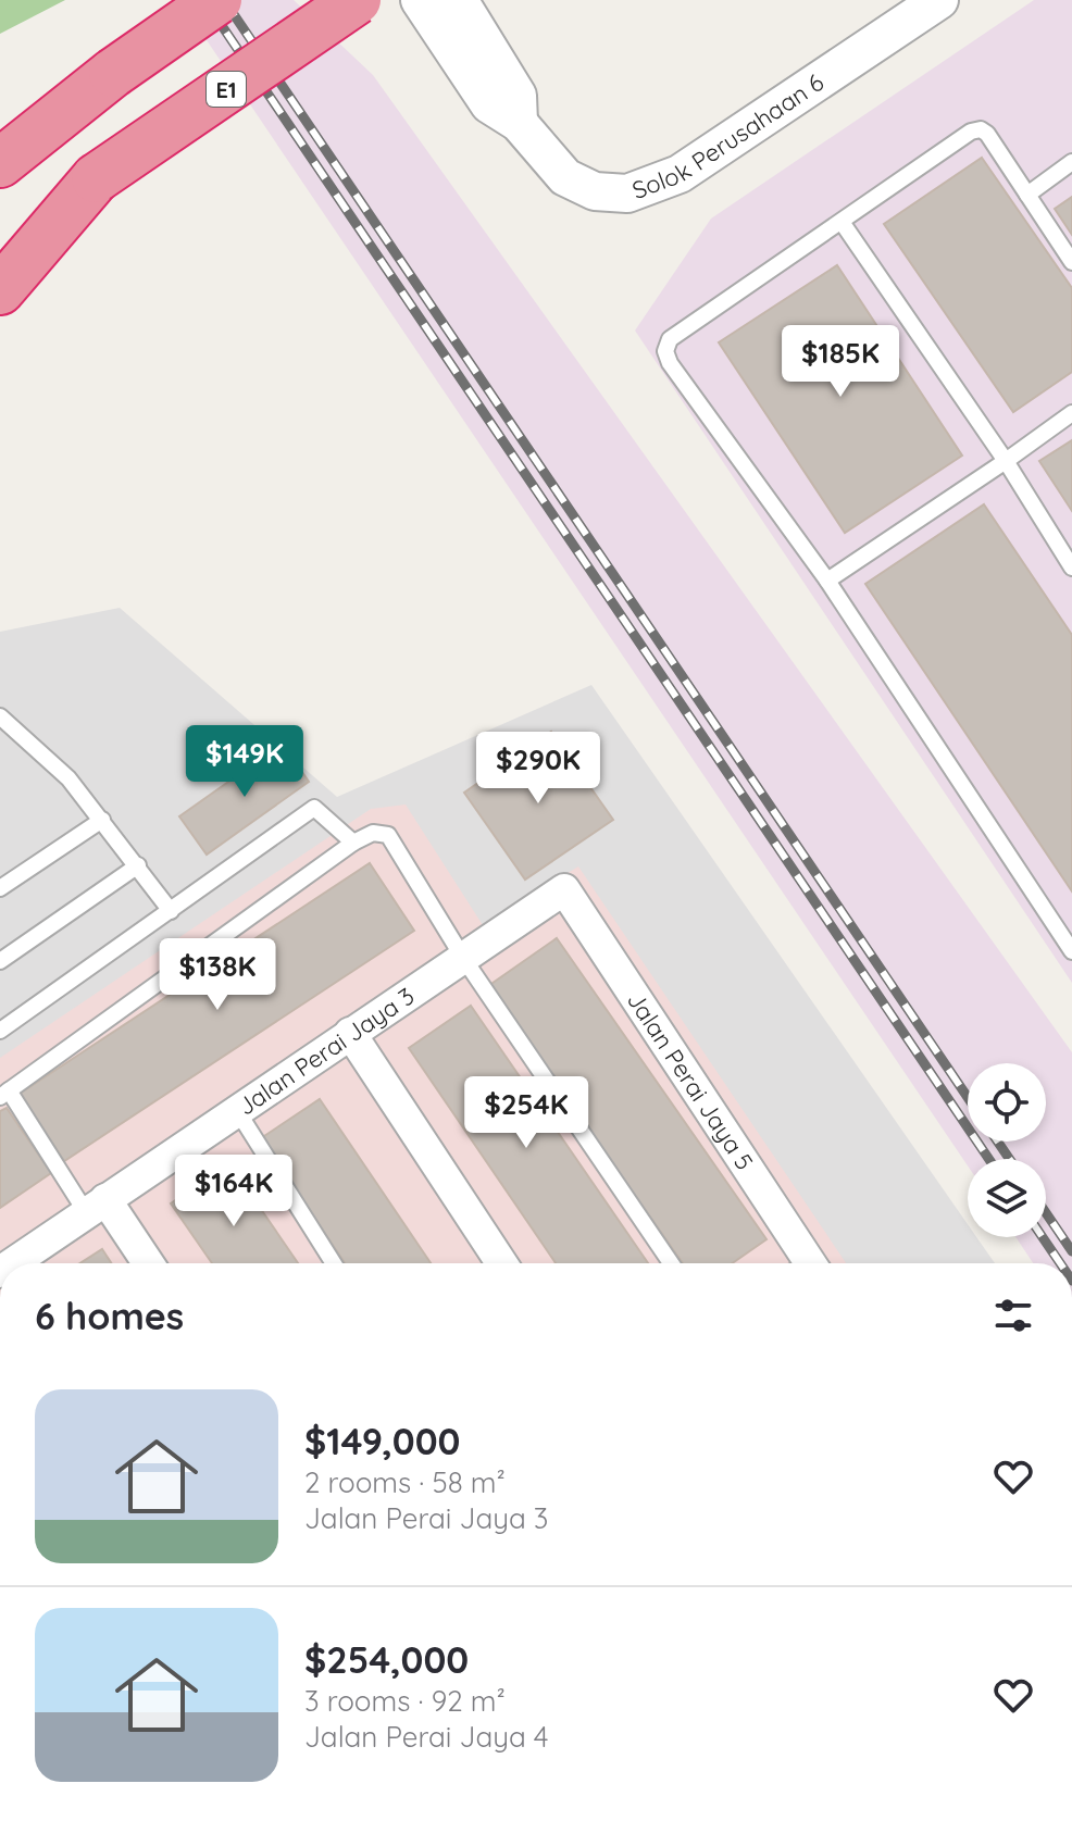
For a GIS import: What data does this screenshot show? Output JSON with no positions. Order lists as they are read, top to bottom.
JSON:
{
  "streets": {
    "highway": ["E1"],
    "street": ["Solok Perusahaan 6", "Jalan Perai Jaya 3", "Jalan Perai Jaya 5"]
  },
  "crossings": [
    ["Jalan Perai Jaya 3", "Jalan Perai Jaya 5"]
  ],
  "page": {
    "price": [
      "$185K",
      "$149K",
      "$290K",
      "$138K",
      "$254K",
      "$164K"
    ],
    "heading": "6 homes",
    "list": [
      {
        "name": "$149,000",
        "note": "2 rooms · 58 m² · Jalan Perai Jaya 3"
      },
      {
        "name": "$254,000",
        "note": "3 rooms · 92 m² · Jalan Perai Jaya 4"
      }
    ]
  }
}
